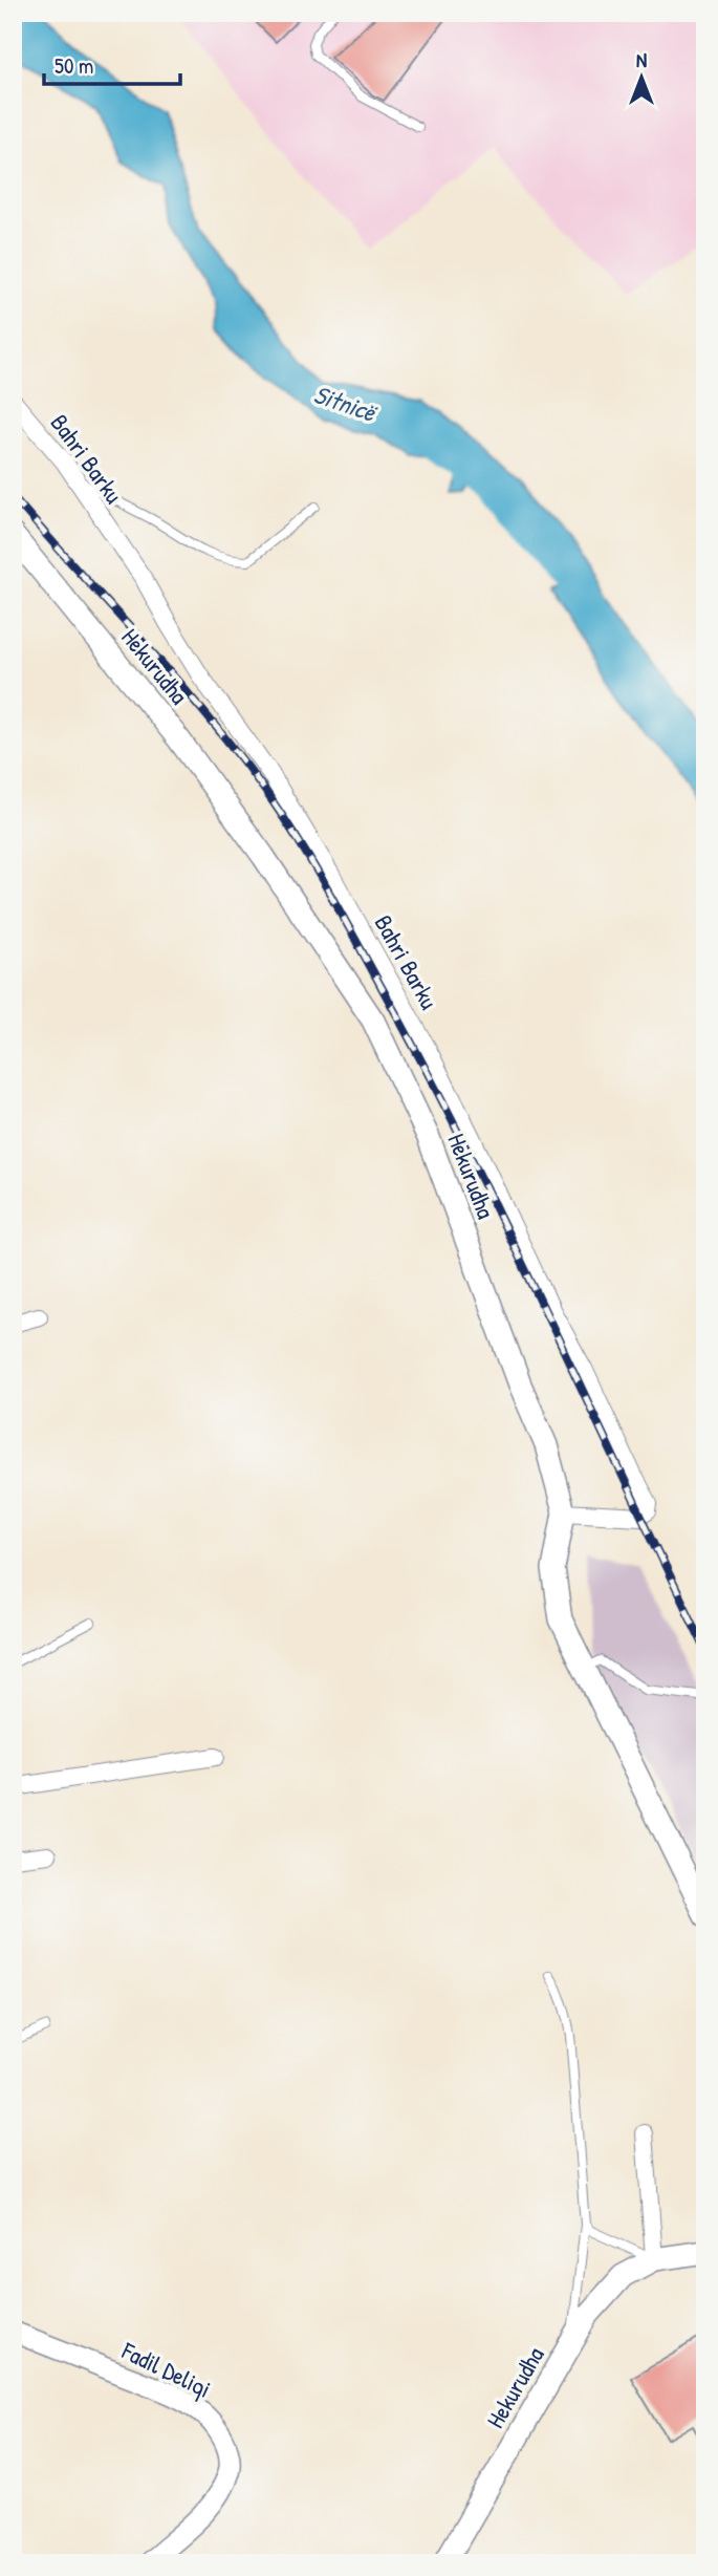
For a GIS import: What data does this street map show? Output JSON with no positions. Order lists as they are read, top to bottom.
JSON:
{
  "streets": {
    "main road": ["Hekurudha"],
    "street": ["Bahri Barku", "Fadil Deliqi"]
  },
  "crossings": [
    ["Bahri Barku", "Hekurudha"]
  ],
  "water": ["Sitnicë"],
  "scale_bar": "50 m",
  "north": "top"
}
